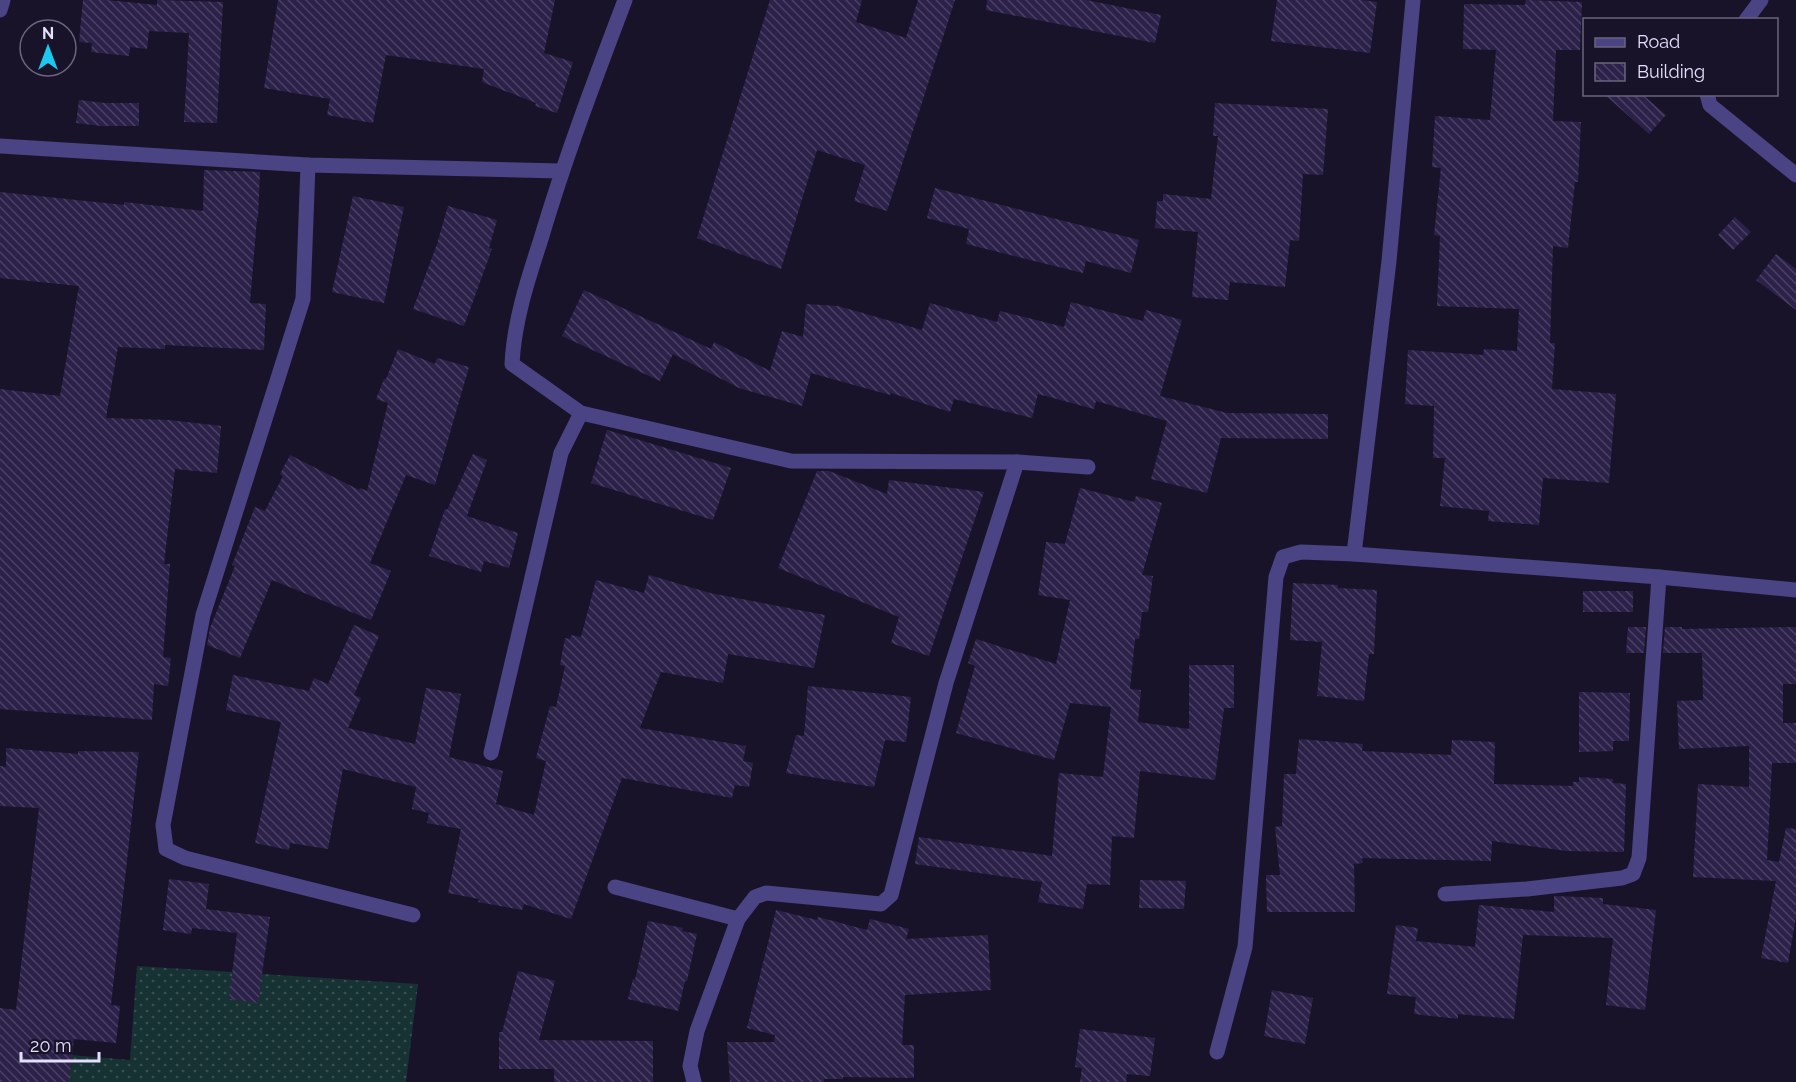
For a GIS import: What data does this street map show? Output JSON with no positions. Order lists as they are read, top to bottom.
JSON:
{
  "legend": ["Road", "Building"],
  "scale_bar": "20 m",
  "north": "top"
}
